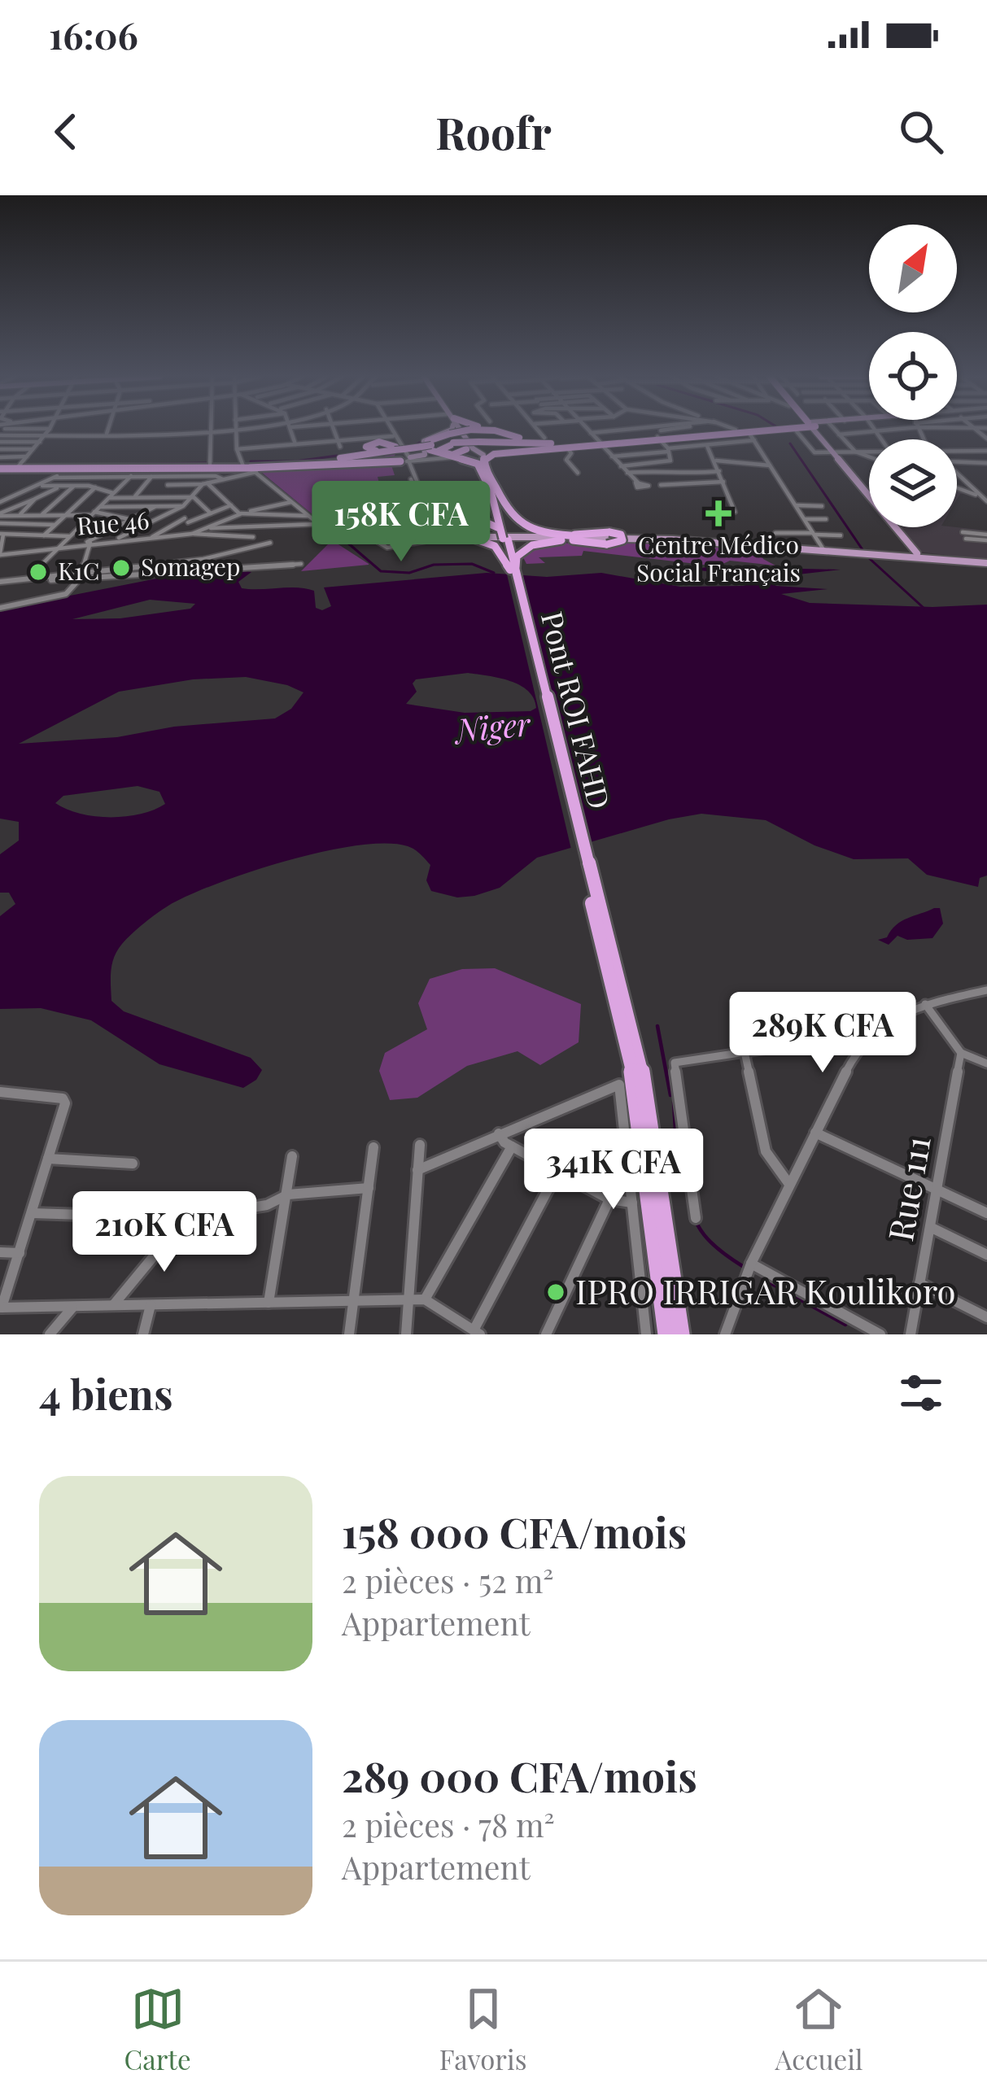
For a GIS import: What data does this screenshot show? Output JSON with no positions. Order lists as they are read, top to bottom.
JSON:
{
  "streets": {
    "street": ["Rue 46", "Rue 111"]
  },
  "water": ["Niger"],
  "places": {
    "health": ["Centre Médico Social Français"],
    "other": ["Somagep", "K1C", "IPRO IRRIGAR Koulikoro"]
  },
  "north": "top right",
  "page": {
    "status": "16:06",
    "header": "Roofr",
    "price": [
      "158K CFA",
      "289K CFA",
      "341K CFA",
      "210K CFA"
    ],
    "heading": "4 biens",
    "list": [
      {
        "name": "158 000 CFA/mois",
        "note": "2 pièces · 52 m² · Appartement"
      },
      {
        "name": "289 000 CFA/mois",
        "note": "2 pièces · 78 m² · Appartement"
      }
    ],
    "tabs": ["Carte", "Favoris", "Accueil"]
  }
}
